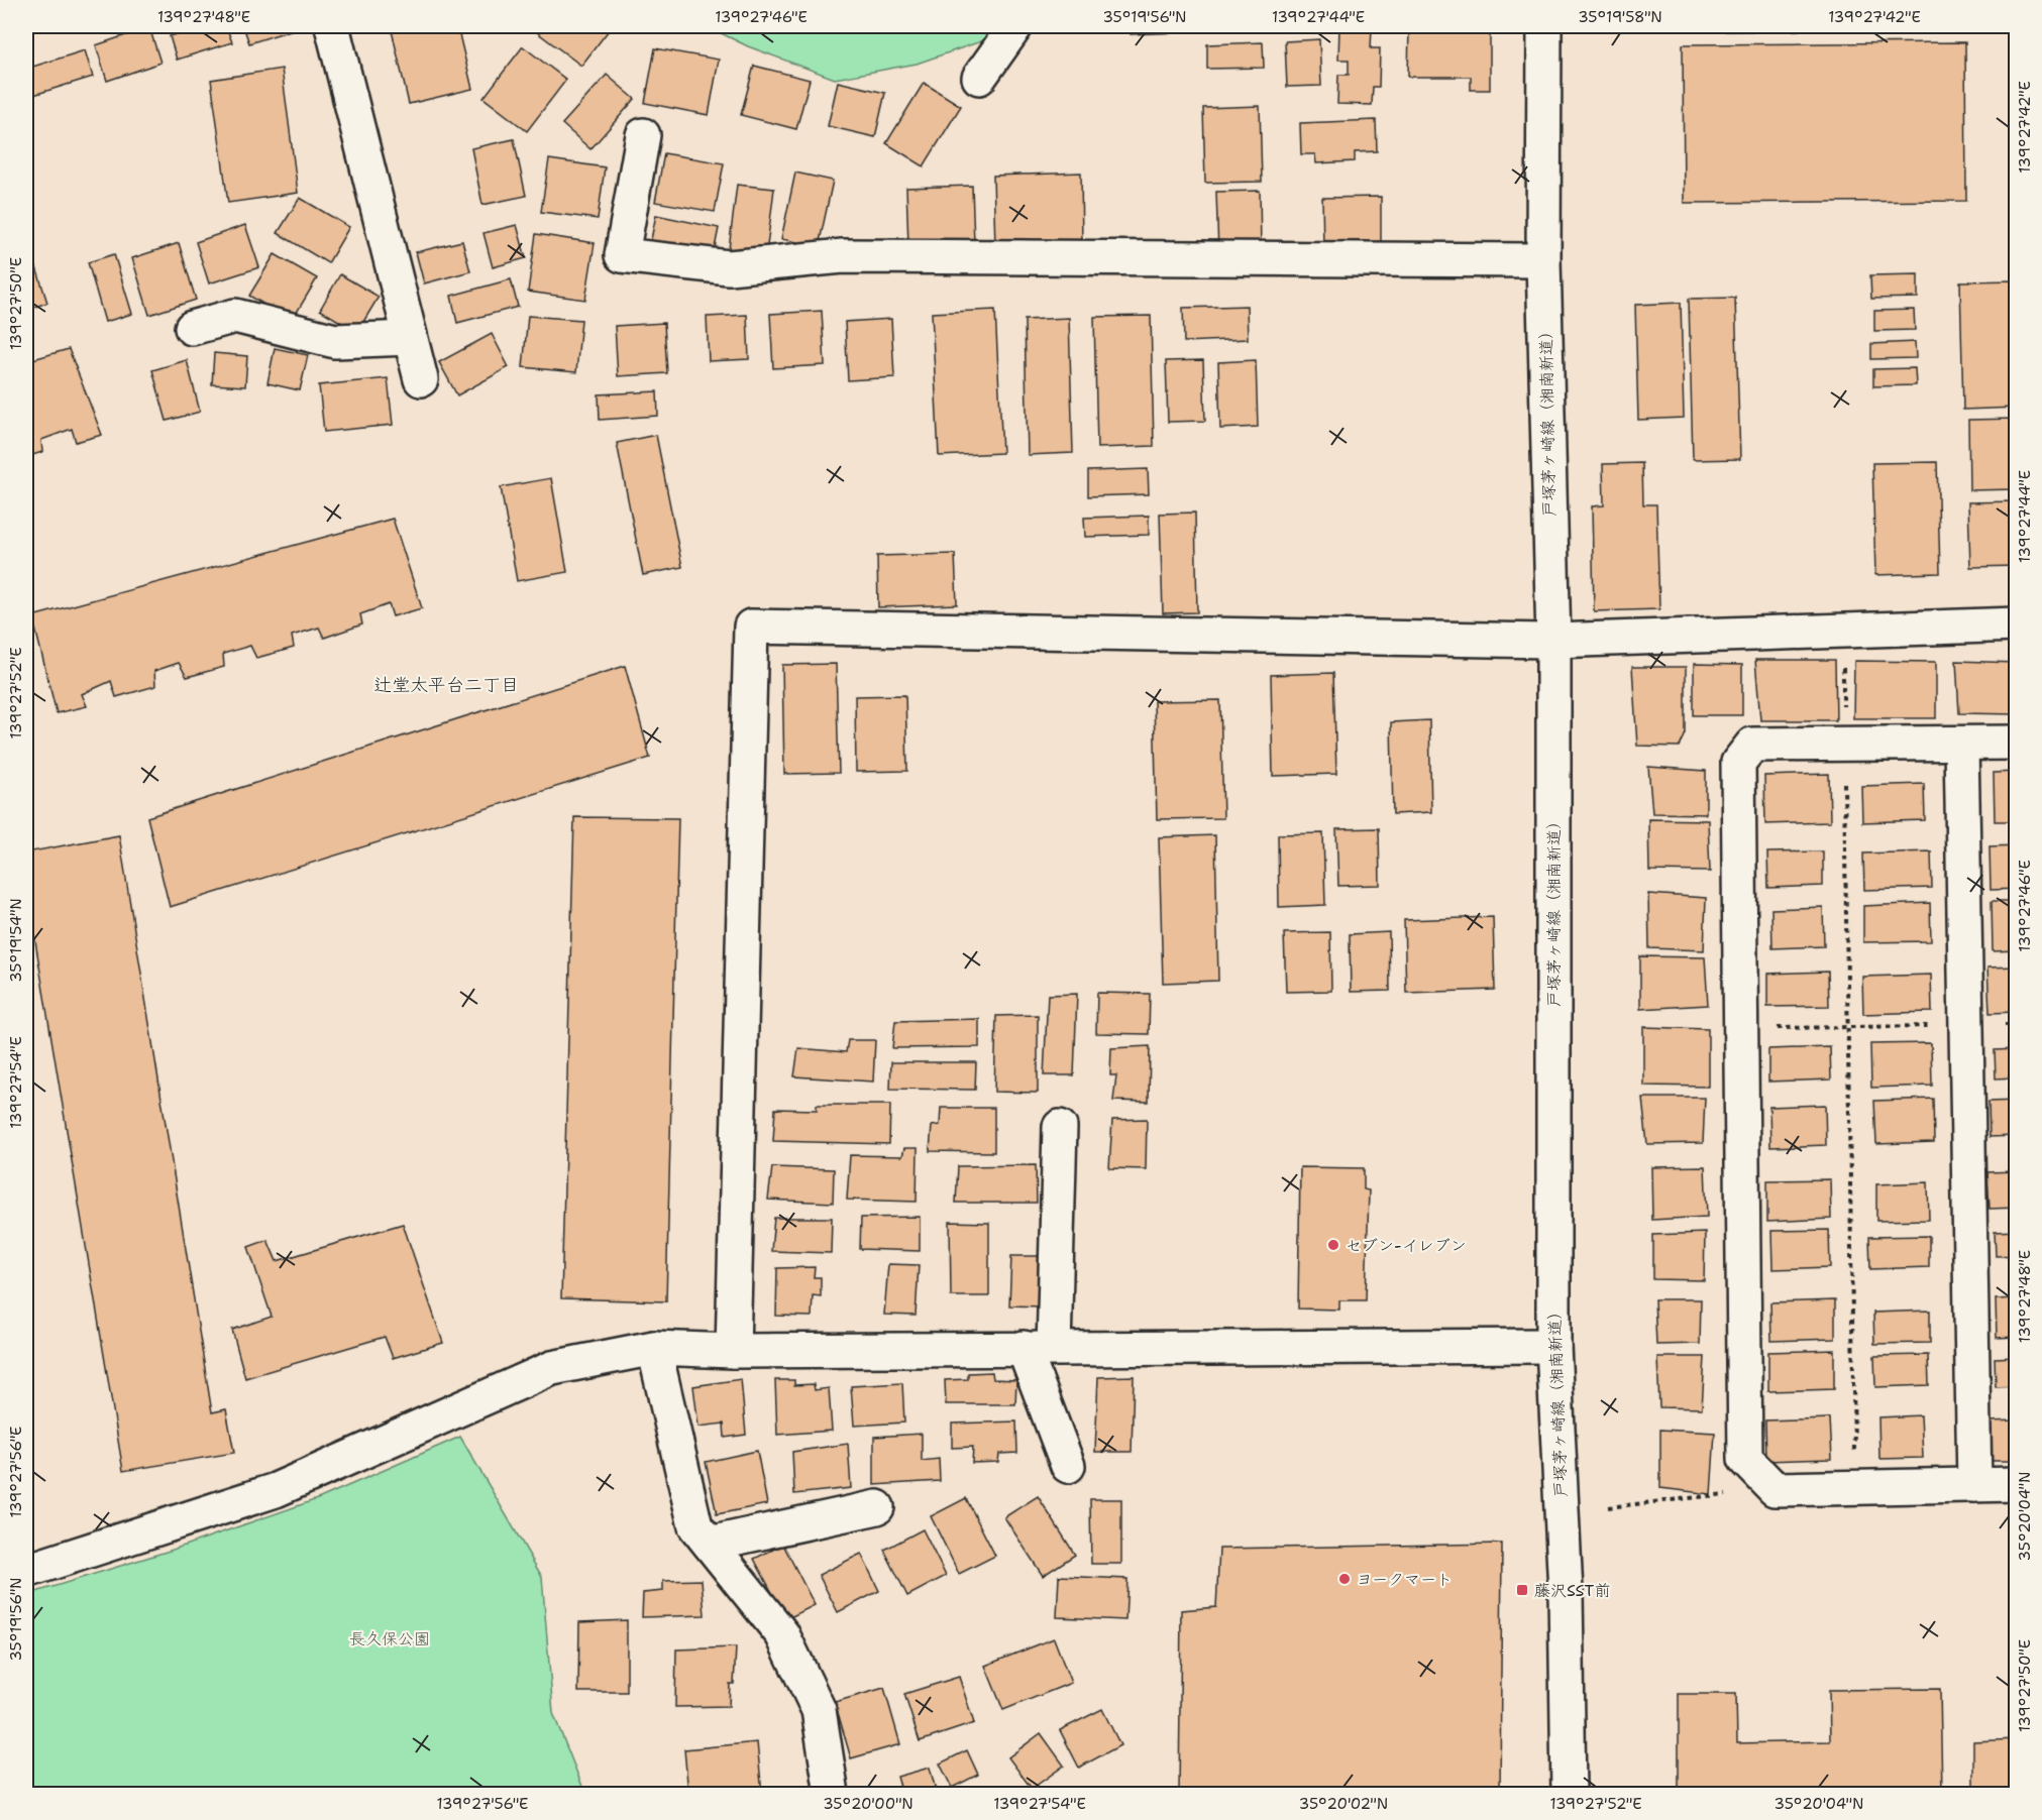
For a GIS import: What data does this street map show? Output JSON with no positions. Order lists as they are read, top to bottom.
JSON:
{
  "streets": {
    "street": ["戸塚茅ヶ崎線（湘南新道）"]
  },
  "districts": ["辻堂太平台二丁目"],
  "parks": ["長久保公園"],
  "places": {
    "other": ["セブン-イレブン", "ヨークマート"],
    "transit": ["藤沢SST前"]
  },
  "coordinates": [
    "139°27'48\"E",
    "139°27'46\"E",
    "35°19'56\"N",
    "139°27'44\"E",
    "35°19'58\"N",
    "139°27'42\"E",
    "139°27'50\"E",
    "139°27'52\"E",
    "35°19'54\"N",
    "139°27'54\"E",
    "139°27'56\"E",
    "35°20'04\"N",
    "35°20'00\"N",
    "35°20'02\"N"
  ]
}
